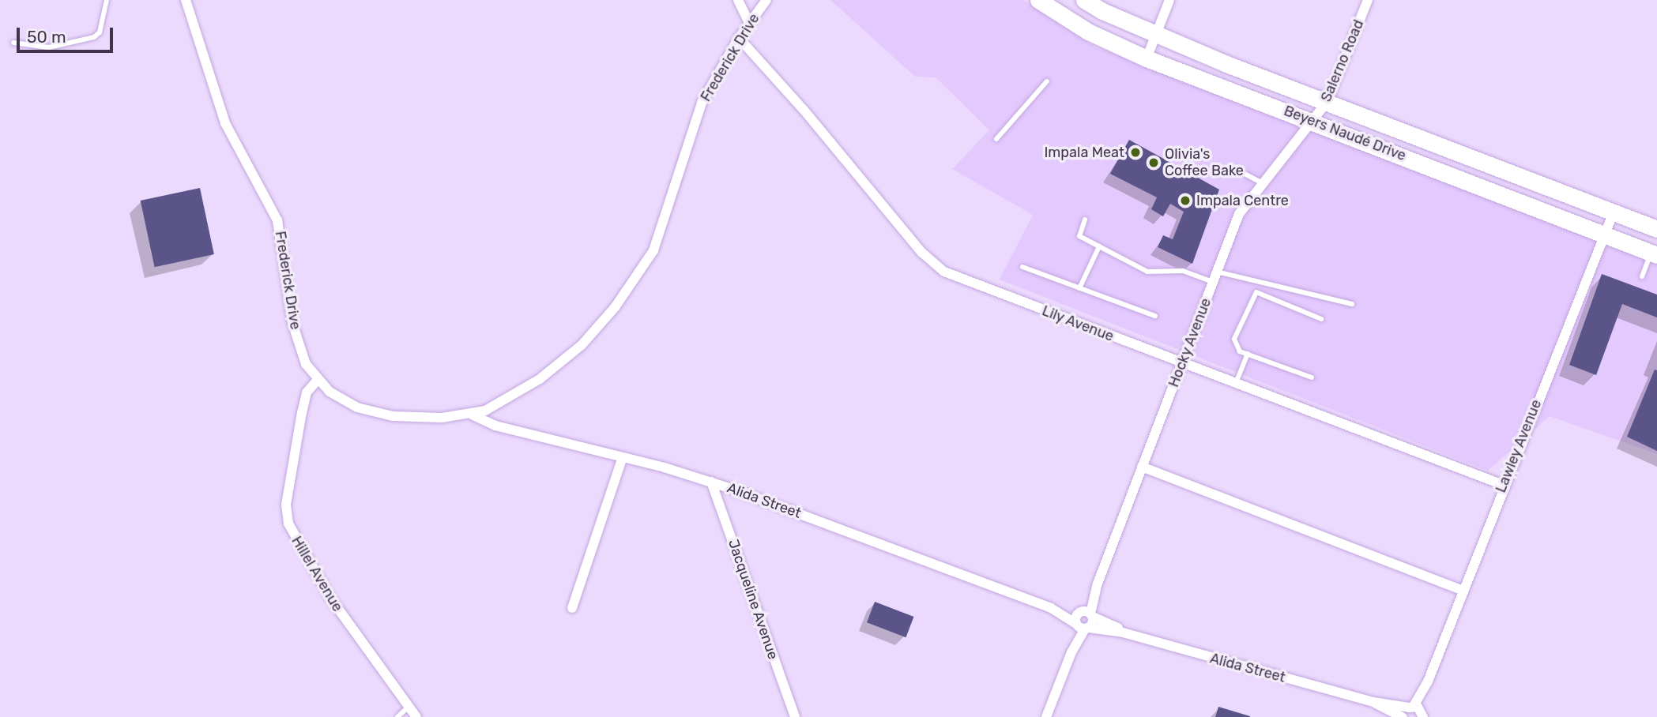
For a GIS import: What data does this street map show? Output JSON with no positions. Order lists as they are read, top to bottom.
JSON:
{
  "streets": {
    "main road": ["Beyers Naudé Drive"],
    "street": [
      "Frederick Drive",
      "Salerno Road",
      "Lily Avenue",
      "Hocky Avenue",
      "Lawley Avenue",
      "Alida Street",
      "Hillel Avenue",
      "Jacqueline Avenue"
    ]
  },
  "crossings": [
    ["Frederick Drive", "Lily Avenue"],
    ["Frederick Drive", "Alida Street"],
    ["Frederick Drive", "Hillel Avenue"],
    ["Salerno Road", "Beyers Naudé Drive"],
    ["Salerno Road", "Hocky Avenue"],
    ["Beyers Naudé Drive", "Hocky Avenue"],
    ["Beyers Naudé Drive", "Lawley Avenue"],
    ["Lily Avenue", "Hocky Avenue"],
    ["Lily Avenue", "Lawley Avenue"],
    ["Hocky Avenue", "Alida Street"],
    ["Lawley Avenue", "Alida Street"],
    ["Alida Street", "Jacqueline Avenue"]
  ],
  "places": ["Impala Meat", "Olivia's Coffee Bake", "Impala Centre"],
  "scale_bar": "50 m"
}
